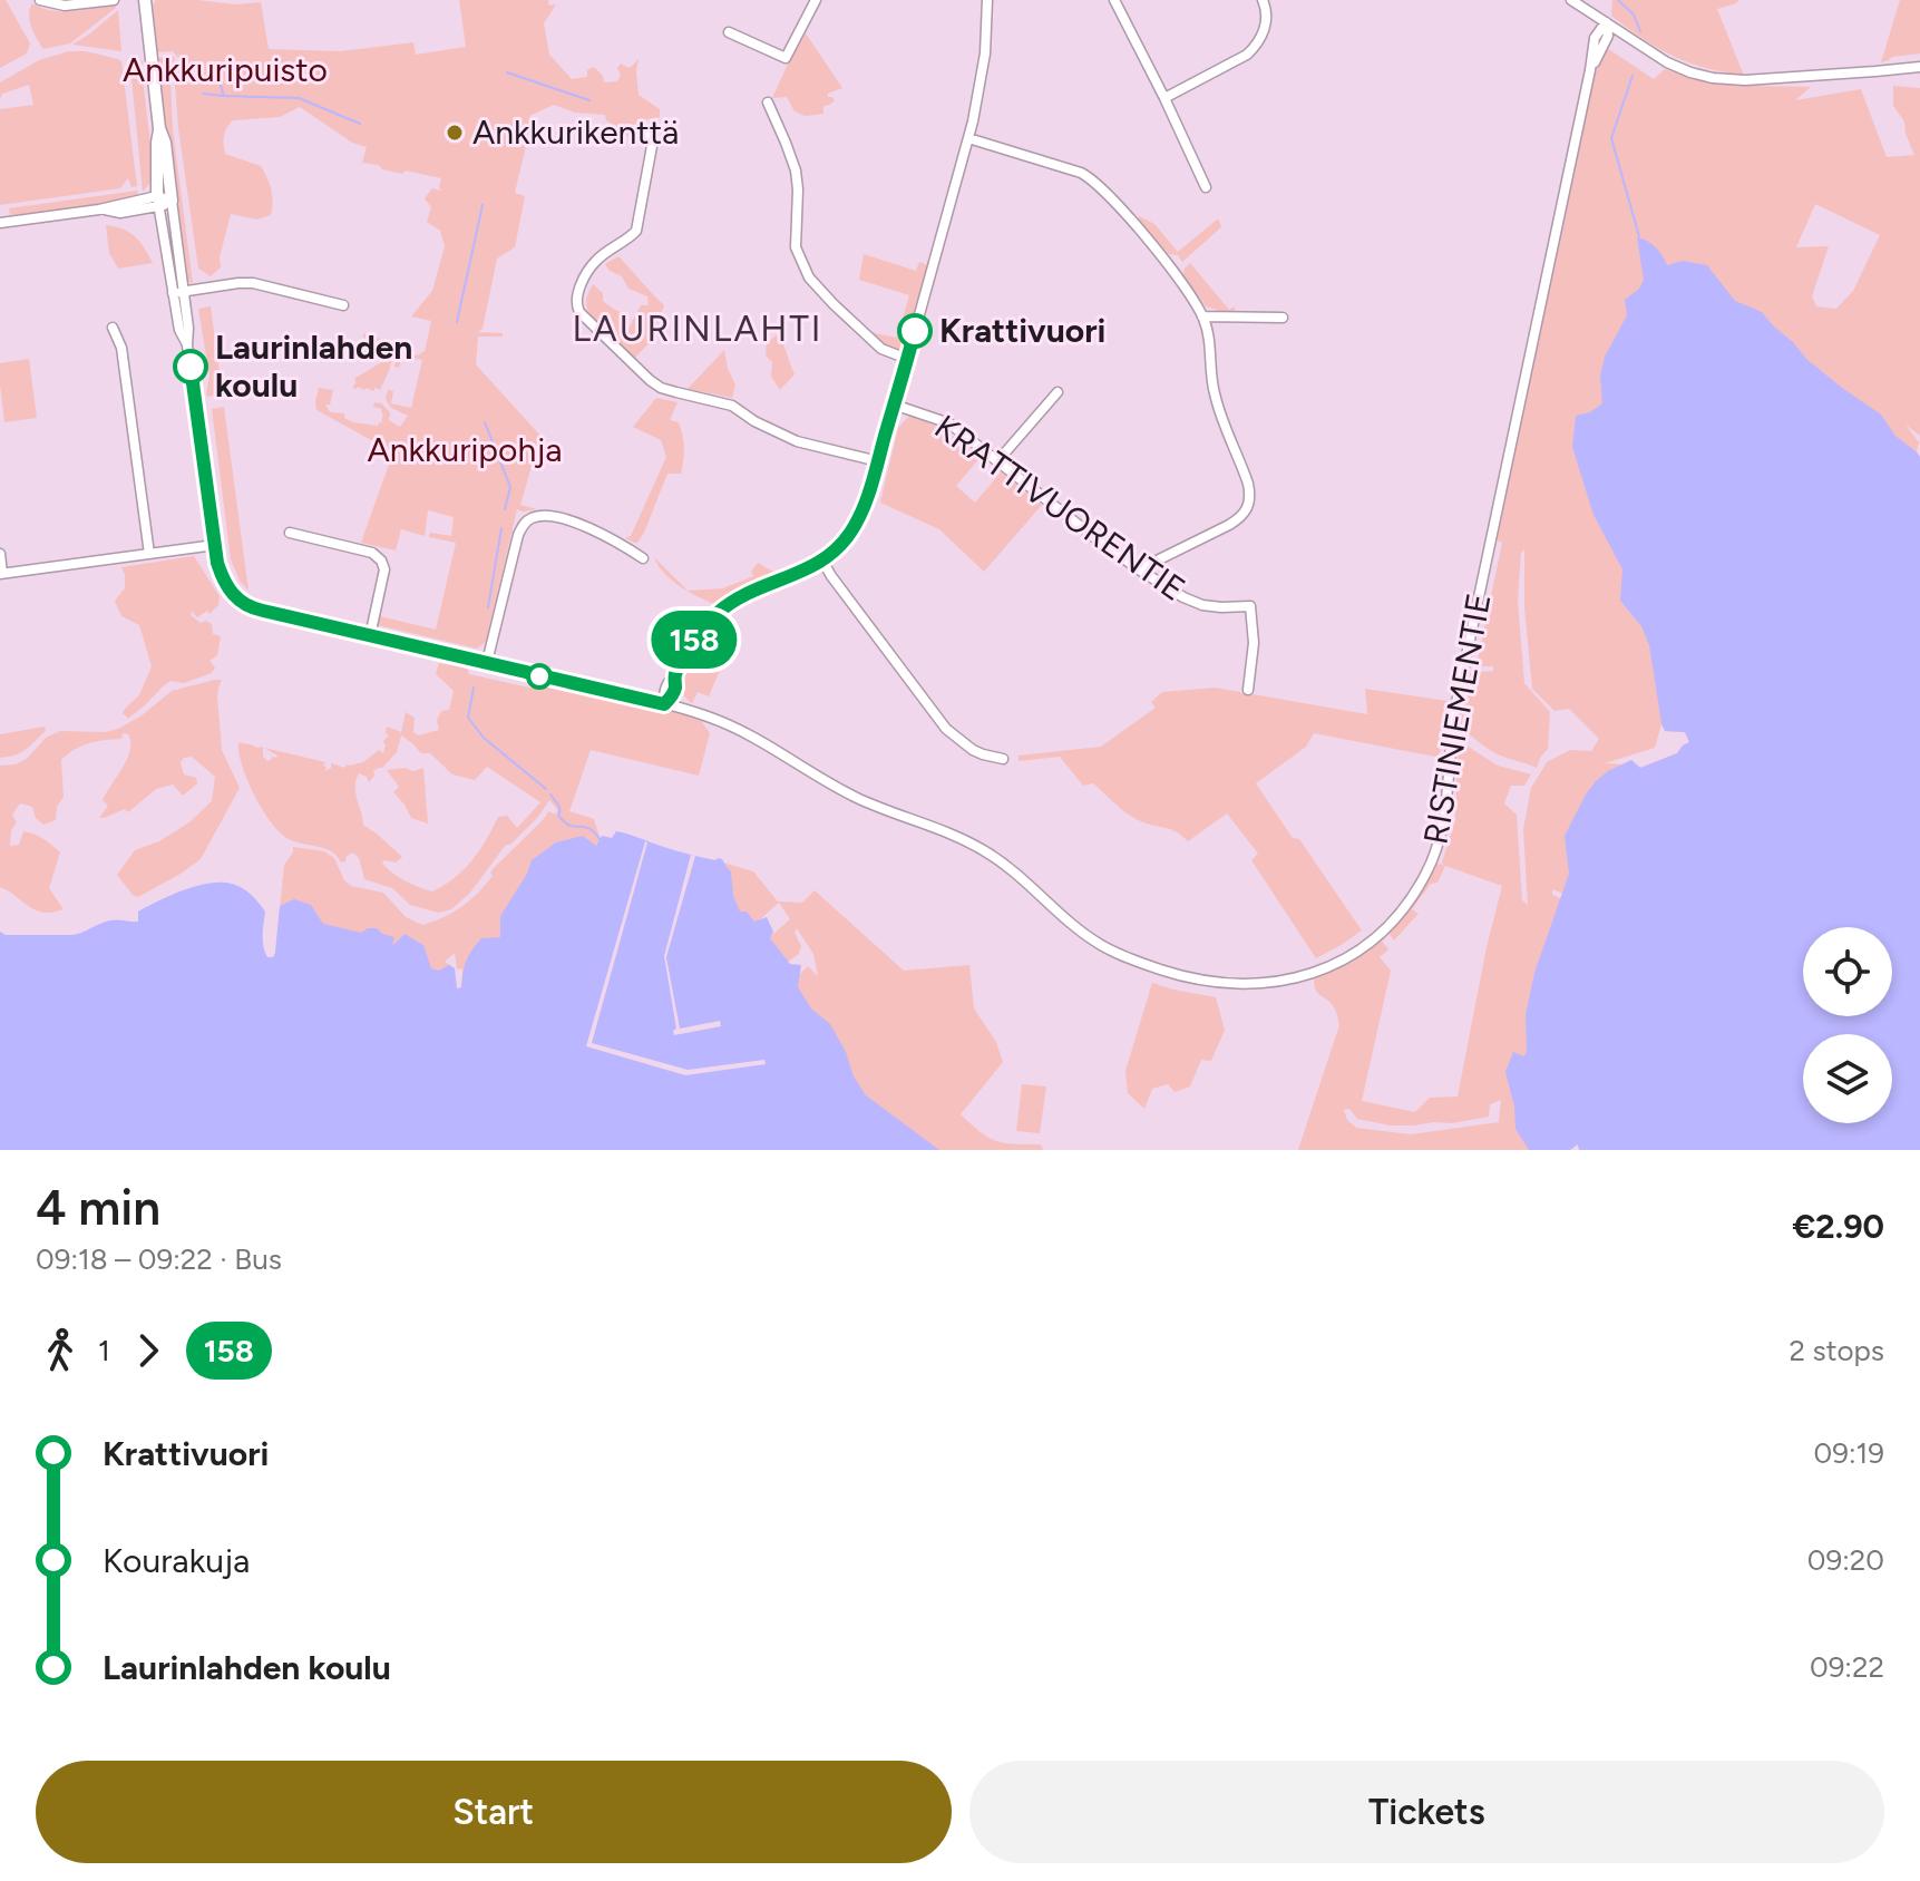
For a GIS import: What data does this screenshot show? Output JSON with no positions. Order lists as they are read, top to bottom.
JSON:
{
  "streets": {
    "street": ["KRATTIVUORENTIE", "RISTINIEMENTIE"]
  },
  "districts": ["LAURINLAHTI"],
  "parks": ["Ankkuripuisto", "Ankkuripohja"],
  "places": ["Ankkurikenttä", "Krattivuori", "Laurinlahden koulu"],
  "lines": ["bus line 158"],
  "page": {
    "on_map": "158",
    "heading": ["4 min", "09:18 – 09:22 · Bus", "€2.90"],
    "legs": ["1", "158", "2 stops"],
    "list": [
      {
        "name": "Krattivuori",
        "value": "09:19"
      },
      {
        "name": "Kourakuja",
        "value": "09:20"
      },
      {
        "name": "Laurinlahden koulu",
        "value": "09:22"
      }
    ],
    "buttons": ["Start", "Tickets"]
  }
}
